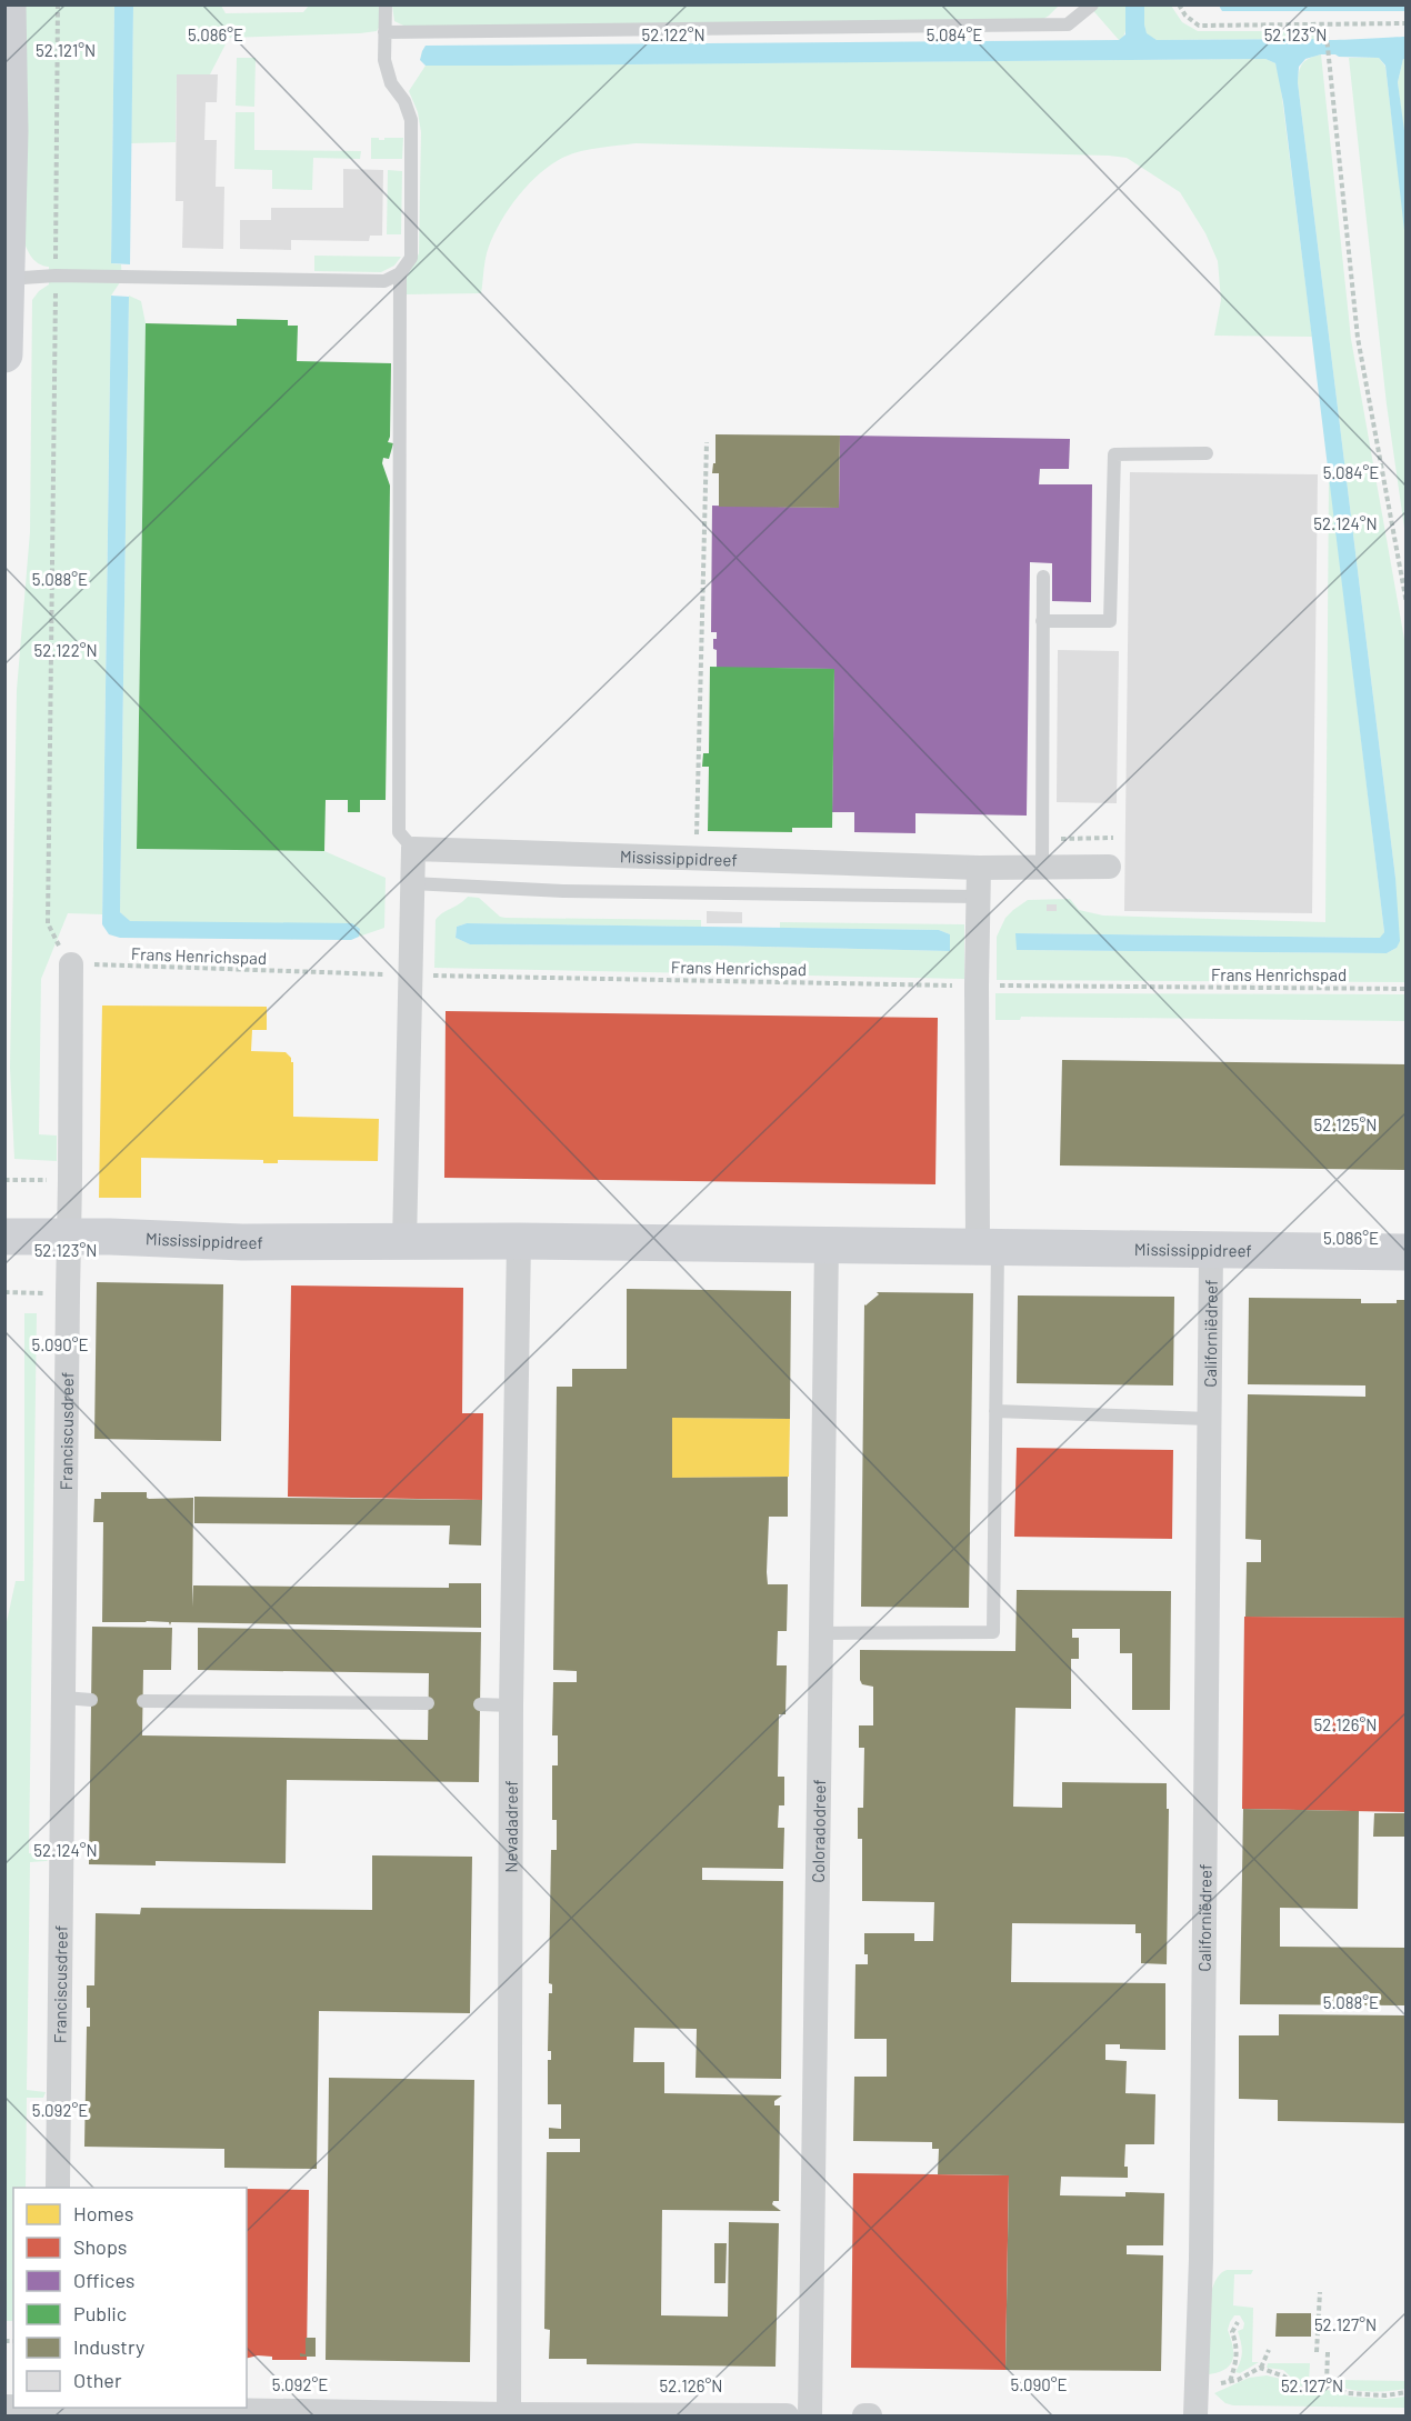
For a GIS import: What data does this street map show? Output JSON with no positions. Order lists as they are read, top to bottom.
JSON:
{
  "streets": {
    "street": [
      "Mississippidreef",
      "Californiëdreef",
      "Franciscusdreef",
      "Nevadadreef",
      "Coloradodreef"
    ],
    "path": ["Frans Henrichspad"]
  },
  "crossings": [
    ["Mississippidreef", "Californiëdreef"],
    ["Mississippidreef", "Franciscusdreef"],
    ["Mississippidreef", "Nevadadreef"],
    ["Mississippidreef", "Coloradodreef"],
    ["Frans Henrichspad", "Franciscusdreef"]
  ],
  "legend": [
    "Homes",
    "Shops",
    "Offices",
    "Public",
    "Industry",
    "Other"
  ],
  "coordinates": [
    "52.122°N",
    "52.123°N",
    "5.086°E",
    "5.084°E",
    "52.121°N",
    "52.124°N",
    "5.088°E",
    "52.125°N",
    "5.090°E",
    "52.126°N",
    "5.092°E",
    "52.127°N"
  ]
}
